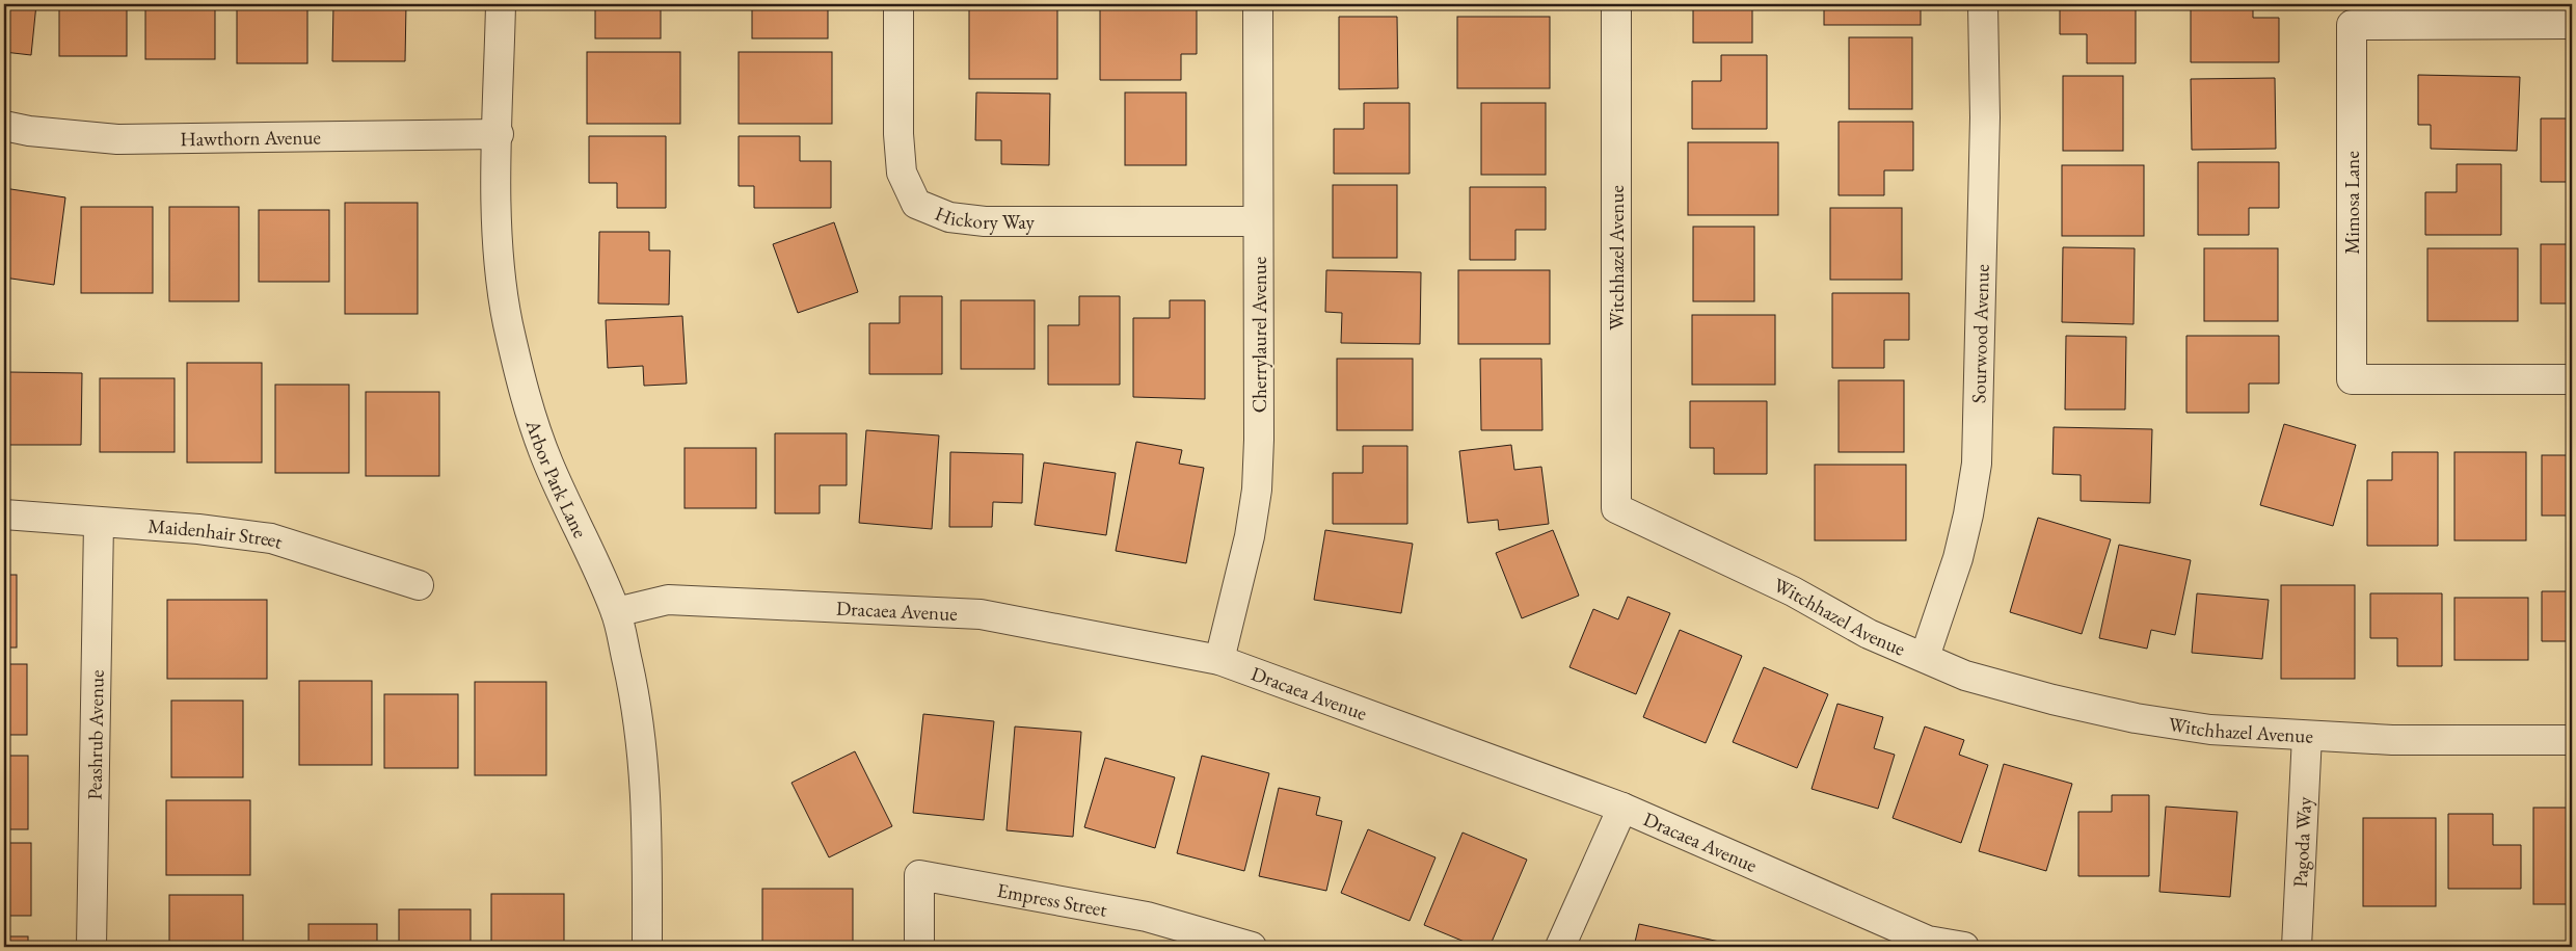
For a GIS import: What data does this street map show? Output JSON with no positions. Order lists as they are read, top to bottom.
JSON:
{
  "streets": {
    "street": [
      "Hawthorn Avenue",
      "Mimosa Lane",
      "Hickory Way",
      "Witchhazel Avenue",
      "Cherrylaurel Avenue",
      "Sourwood Avenue",
      "Arbor Park Lane",
      "Maidenhair Street",
      "Dracaea Avenue",
      "Peashrub Avenue",
      "Pagoda Way",
      "Empress Street"
    ]
  },
  "crossings": [
    ["Hawthorn Avenue", "Arbor Park Lane"],
    ["Hickory Way", "Cherrylaurel Avenue"],
    ["Witchhazel Avenue", "Sourwood Avenue"],
    ["Witchhazel Avenue", "Pagoda Way"],
    ["Cherrylaurel Avenue", "Dracaea Avenue"],
    ["Arbor Park Lane", "Dracaea Avenue"],
    ["Maidenhair Street", "Peashrub Avenue"]
  ]
}
